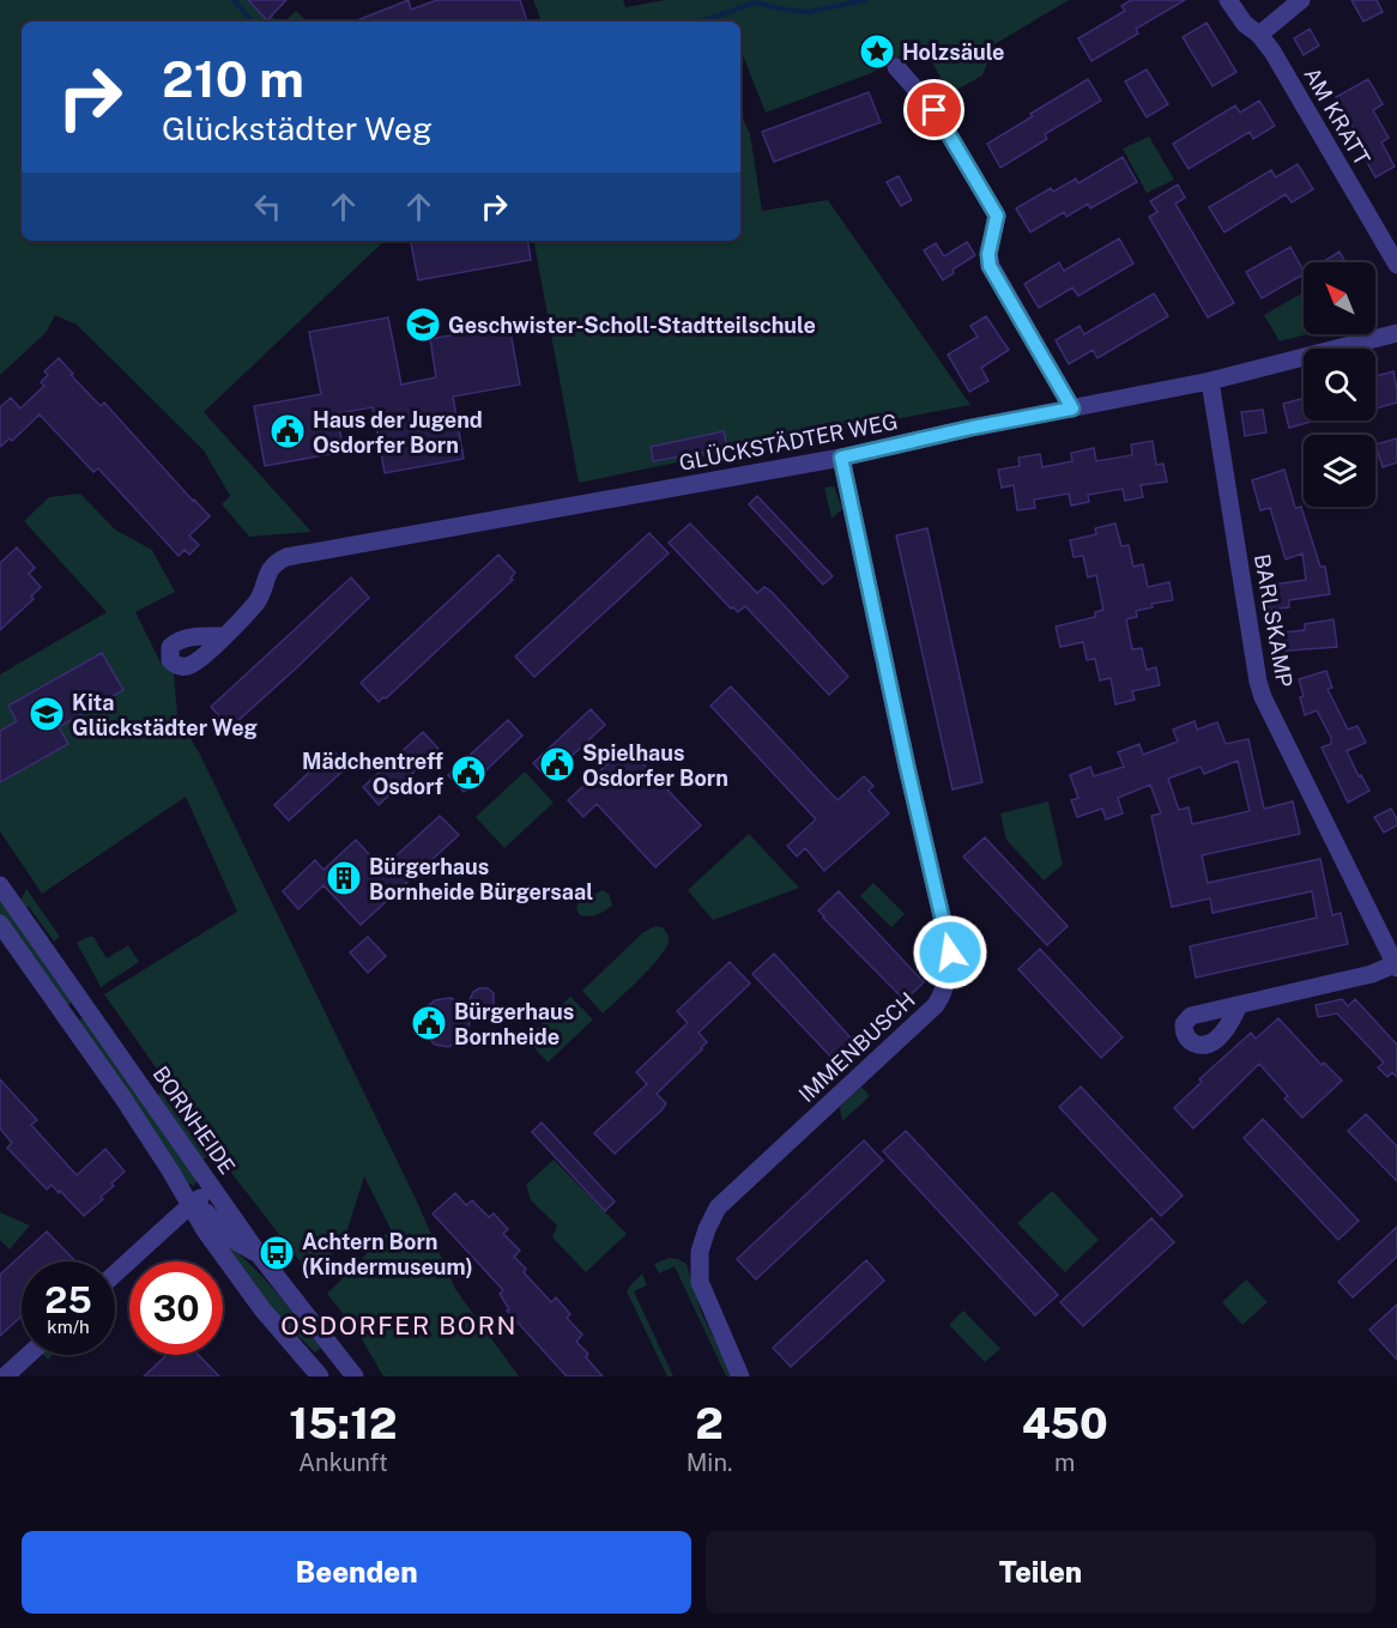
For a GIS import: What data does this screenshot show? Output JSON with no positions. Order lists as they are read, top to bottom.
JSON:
{
  "streets": {
    "street": [
      "AM KRATT",
      "GLÜCKSTÄDTER WEG",
      "BARLSKAMP",
      "IMMENBUSCH",
      "BORNHEIDE"
    ]
  },
  "crossings": [
    ["GLÜCKSTÄDTER WEG", "BARLSKAMP"],
    ["GLÜCKSTÄDTER WEG", "IMMENBUSCH"]
  ],
  "districts": ["OSDORFER BORN"],
  "places": {
    "place": ["Holzsäule"],
    "school or university": ["Geschwister-Scholl-Stadtteilschule", "Kita Glückstädter Weg"],
    "public building": [
      "Haus der Jugend Osdorfer Born",
      "Spielhaus Osdorfer Born",
      "Mädchentreff Osdorf",
      "Bürgerhaus Bornheide"
    ],
    "building": ["Bürgerhaus Bornheide Bürgersaal"],
    "bus stop": ["Achtern Born (Kindermuseum)"]
  },
  "north": "top left",
  "page": {
    "turn": ["210 m", "Glückstädter Weg"],
    "speed": "25 km/h",
    "limit": "30",
    "eta": [
      "15:12",
      "Ankunft",
      "2",
      "Min.",
      "450",
      "m"
    ],
    "buttons": ["Beenden", "Teilen"]
  }
}
